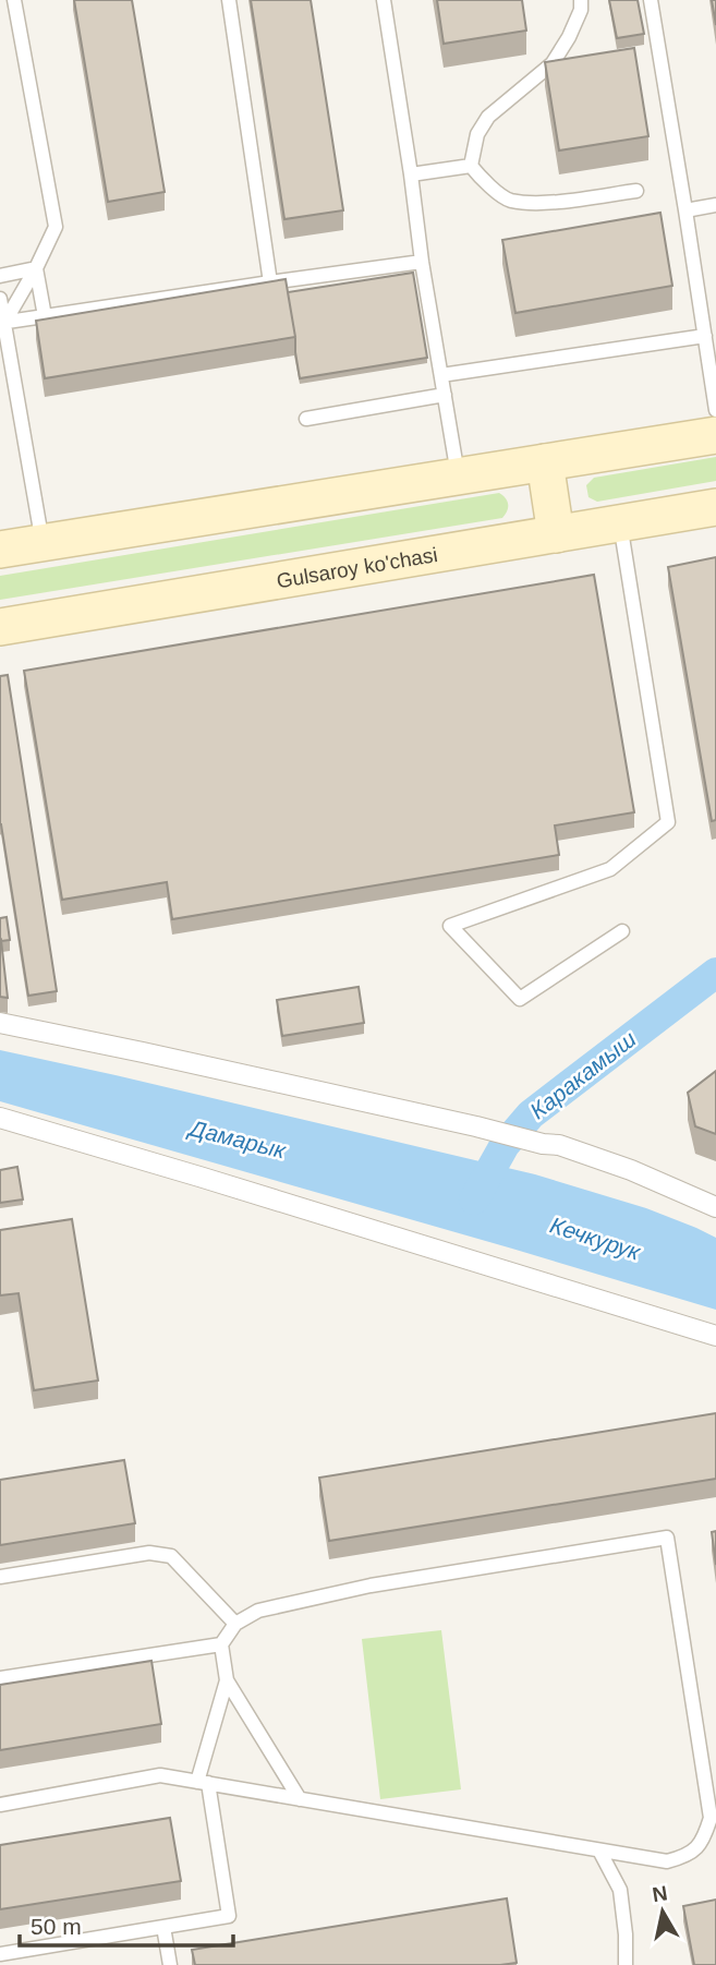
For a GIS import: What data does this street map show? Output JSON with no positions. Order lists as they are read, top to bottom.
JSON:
{
  "streets": {
    "main road": ["Gulsaroy ko'chasi"]
  },
  "water": ["Каракамыш", "Дамарык", "Кечкурук"],
  "scale_bar": "50 m",
  "north": "top"
}
